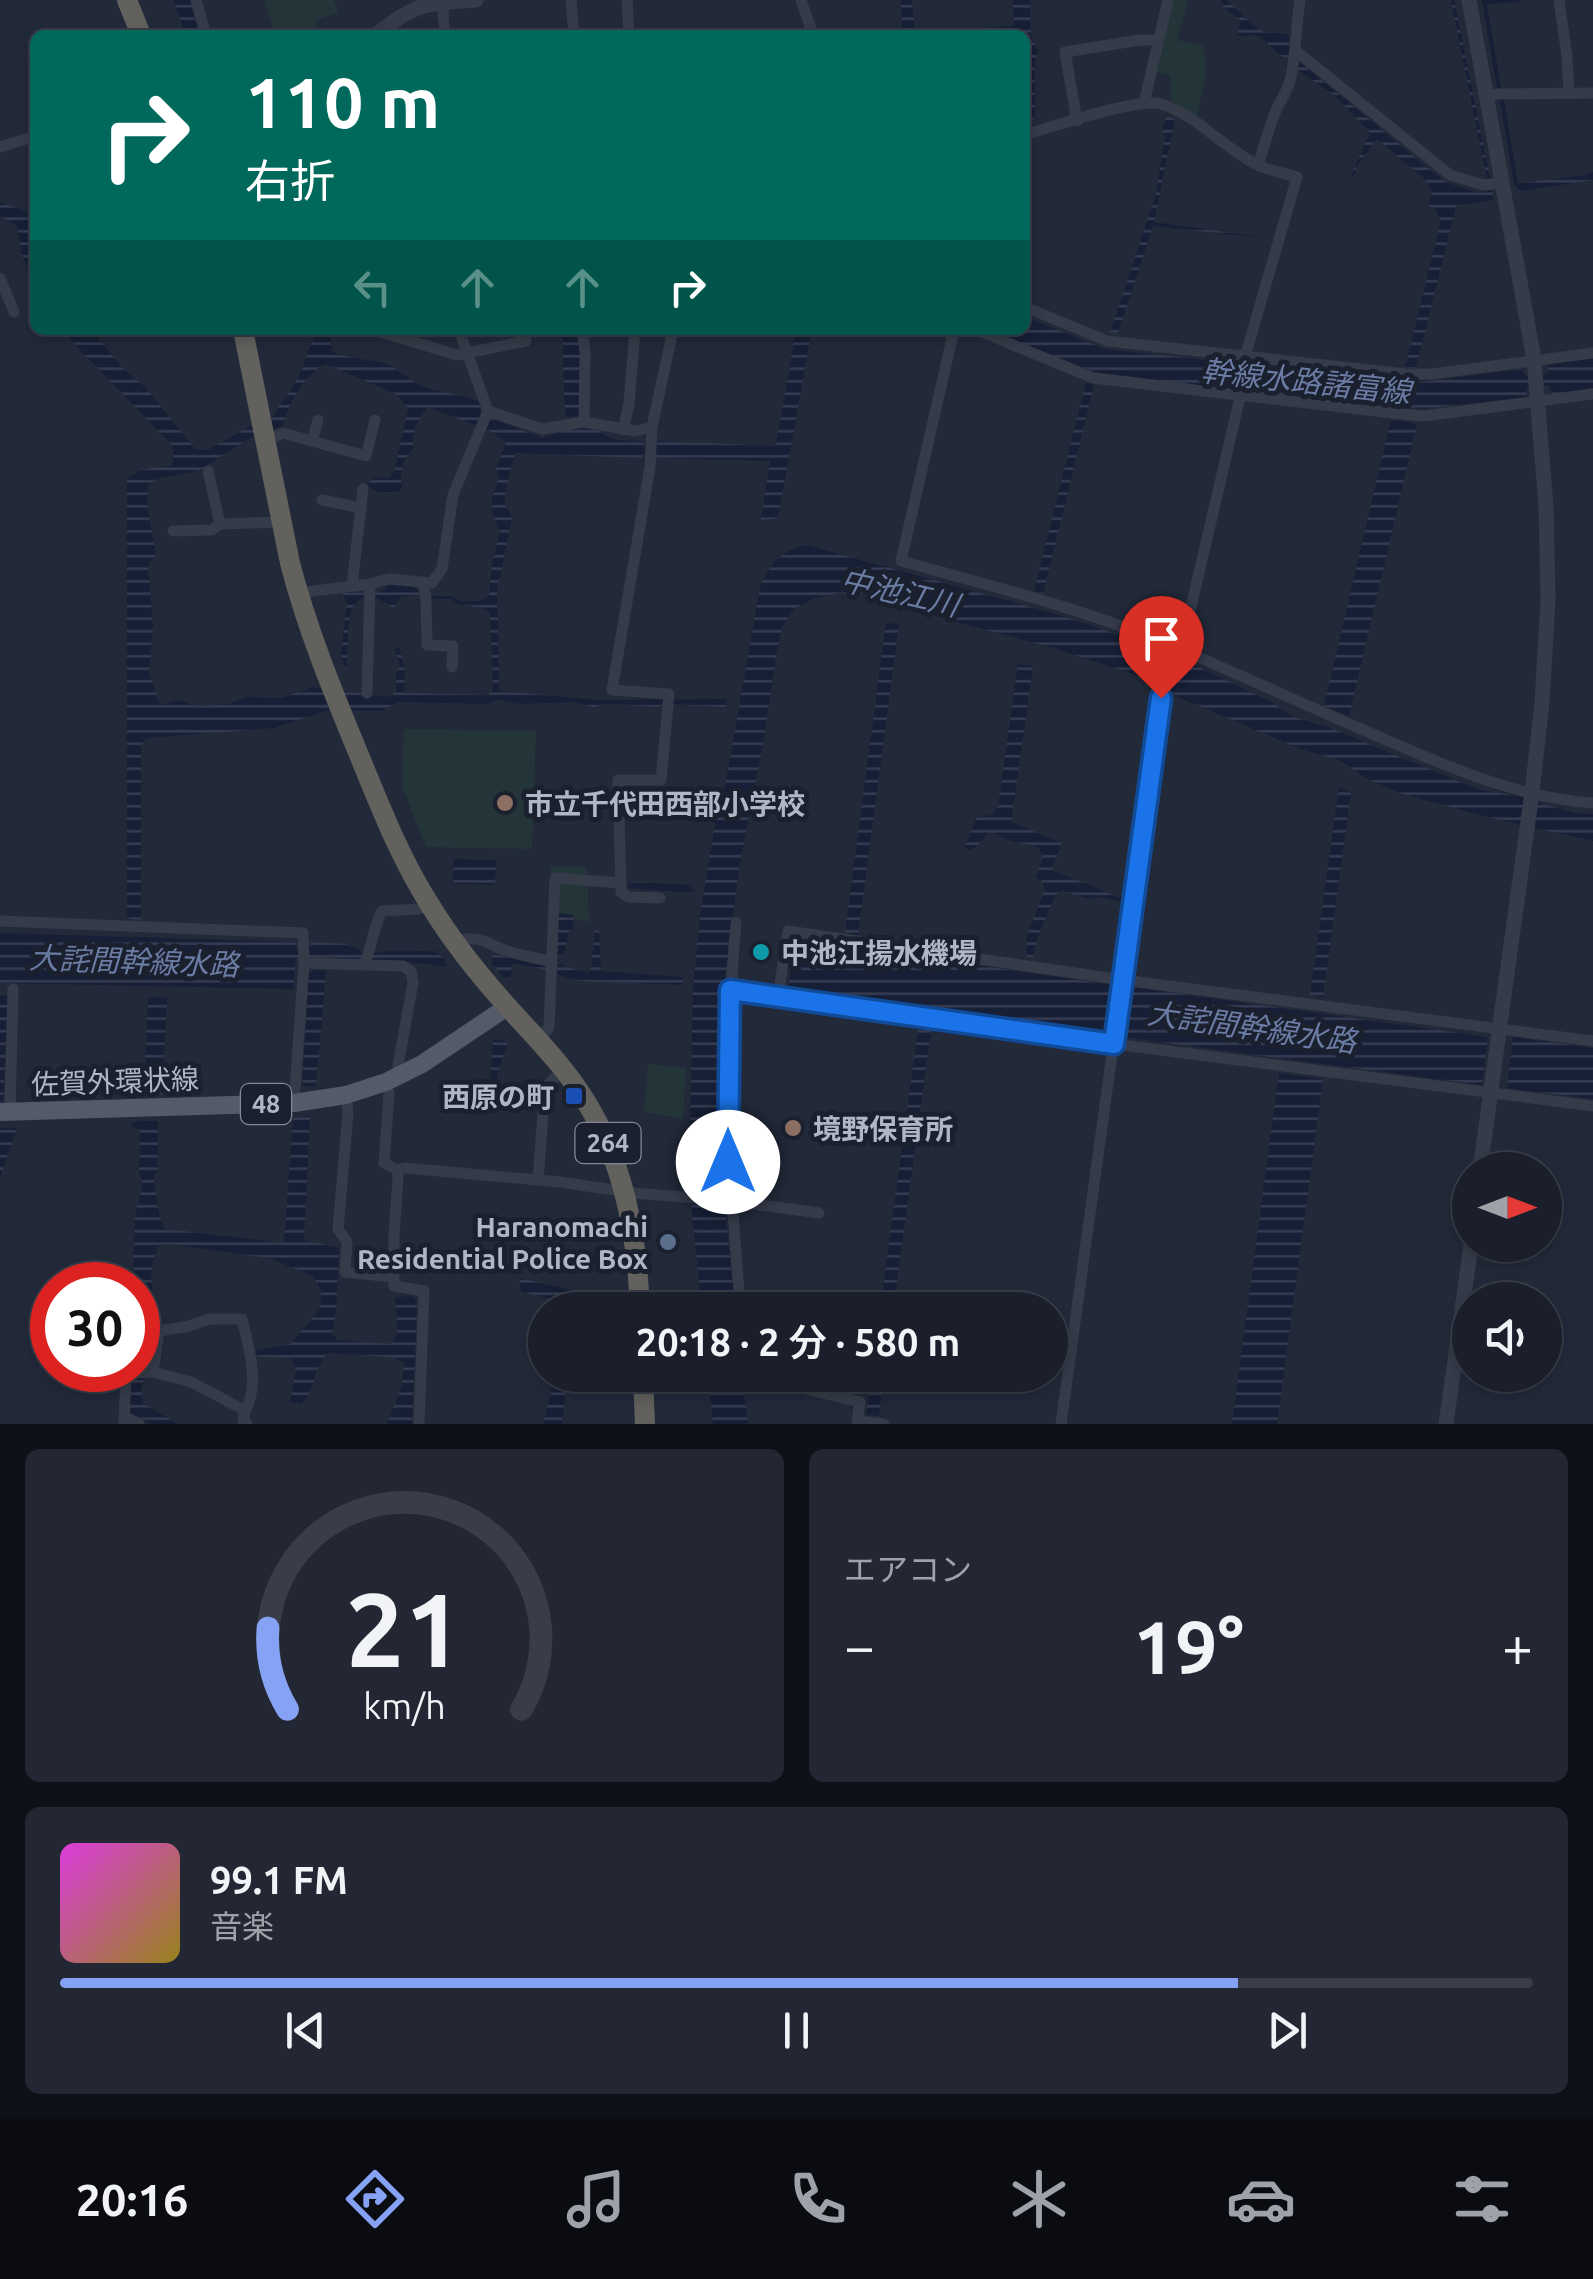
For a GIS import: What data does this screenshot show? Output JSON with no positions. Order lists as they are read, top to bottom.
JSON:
{
  "streets": {
    "highway": ["264"],
    "main road": ["佐賀外環状線", "48"]
  },
  "crossings": [
    ["佐賀外環状線", "264"]
  ],
  "water": ["幹線水路諸富線", "中池江川", "大詫間幹線水路"],
  "places": {
    "other": [
      "市立千代田西部小学校",
      "中池江揚水機場",
      "境野保育所",
      "Haranomachi Residential Police Box"
    ],
    "transit": ["西原の町"]
  },
  "north": "right",
  "page": {
    "turn": ["110 m", "右折"],
    "limit": "30",
    "trip": "20:18 · 2 分 · 580 m",
    "tile": "エアコン",
    "heat": ["−", "19°", "+"],
    "song": ["99.1 FM", "音楽"],
    "tabs": "20:16",
    "gauge": ["21", "km/h"]
  }
}
